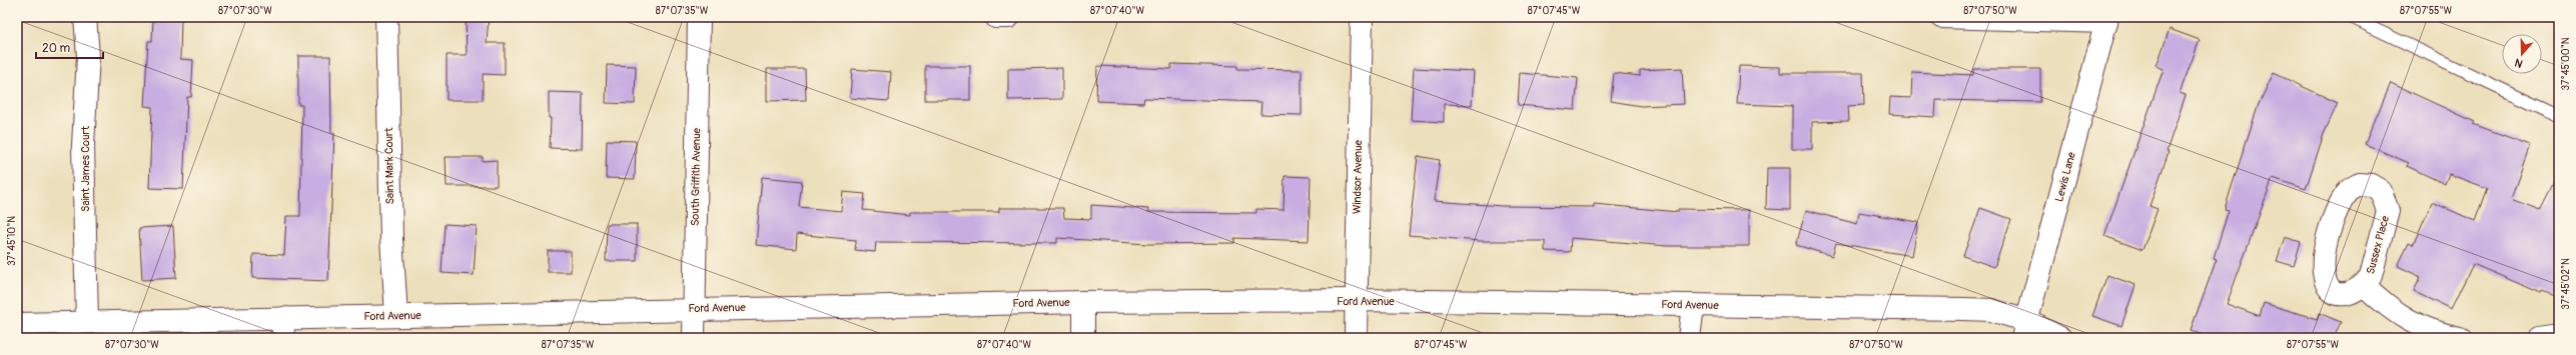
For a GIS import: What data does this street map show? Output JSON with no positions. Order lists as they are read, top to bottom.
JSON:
{
  "streets": {
    "street": [
      "Saint Mark Court",
      "Saint James Court",
      "South Griffith Avenue",
      "Windsor Avenue",
      "Lewis Lane",
      "Sussex Place",
      "Ford Avenue"
    ]
  },
  "crossings": [
    ["Saint Mark Court", "Ford Avenue"],
    ["Saint James Court", "Ford Avenue"],
    ["South Griffith Avenue", "Ford Avenue"],
    ["Windsor Avenue", "Ford Avenue"],
    ["Lewis Lane", "Ford Avenue"]
  ],
  "scale_bar": "20 m",
  "north": "bottom",
  "coordinates": [
    "87°07'30\"W",
    "87°07'35\"W",
    "87°07'40\"W",
    "87°07'45\"W",
    "87°07'50\"W",
    "87°07'55\"W",
    "37°45'00\"N",
    "37°45'10\"N",
    "37°45'02\"N"
  ]
}
